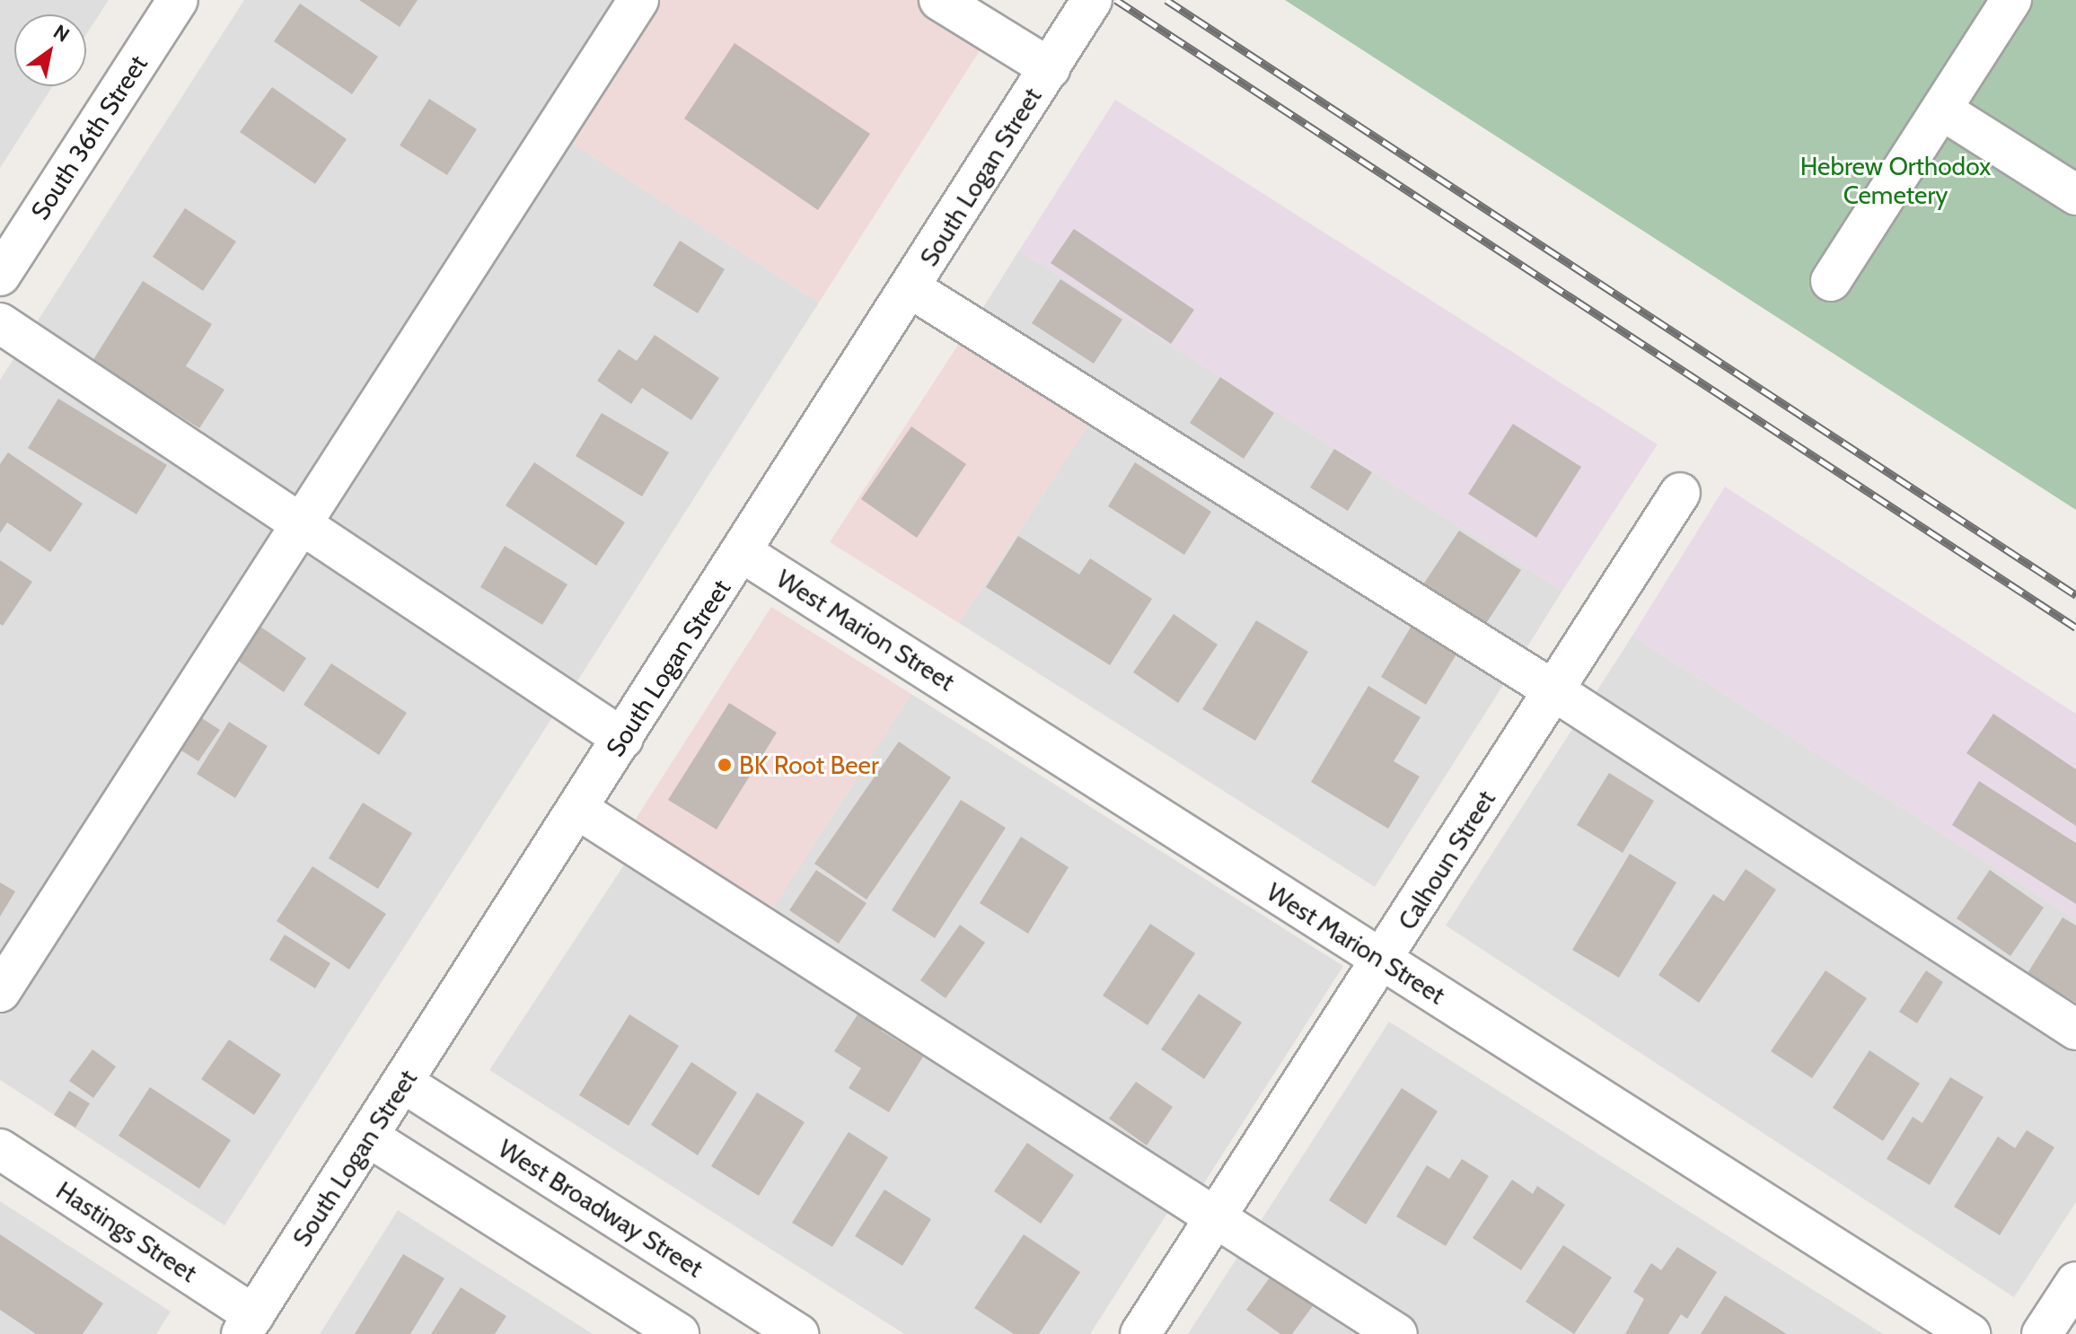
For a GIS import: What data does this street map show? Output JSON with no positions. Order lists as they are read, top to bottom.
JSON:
{
  "streets": {
    "street": [
      "South 36th Street",
      "South Logan Street",
      "West Marion Street",
      "Calhoun Street",
      "West Broadway Street",
      "Hastings Street"
    ]
  },
  "crossings": [
    ["South Logan Street", "West Marion Street"],
    ["South Logan Street", "West Broadway Street"],
    ["South Logan Street", "Hastings Street"],
    ["West Marion Street", "Calhoun Street"]
  ],
  "parks": ["Hebrew Orthodox Cemetery"],
  "places": ["BK Root Beer"],
  "north": "top right"
}
